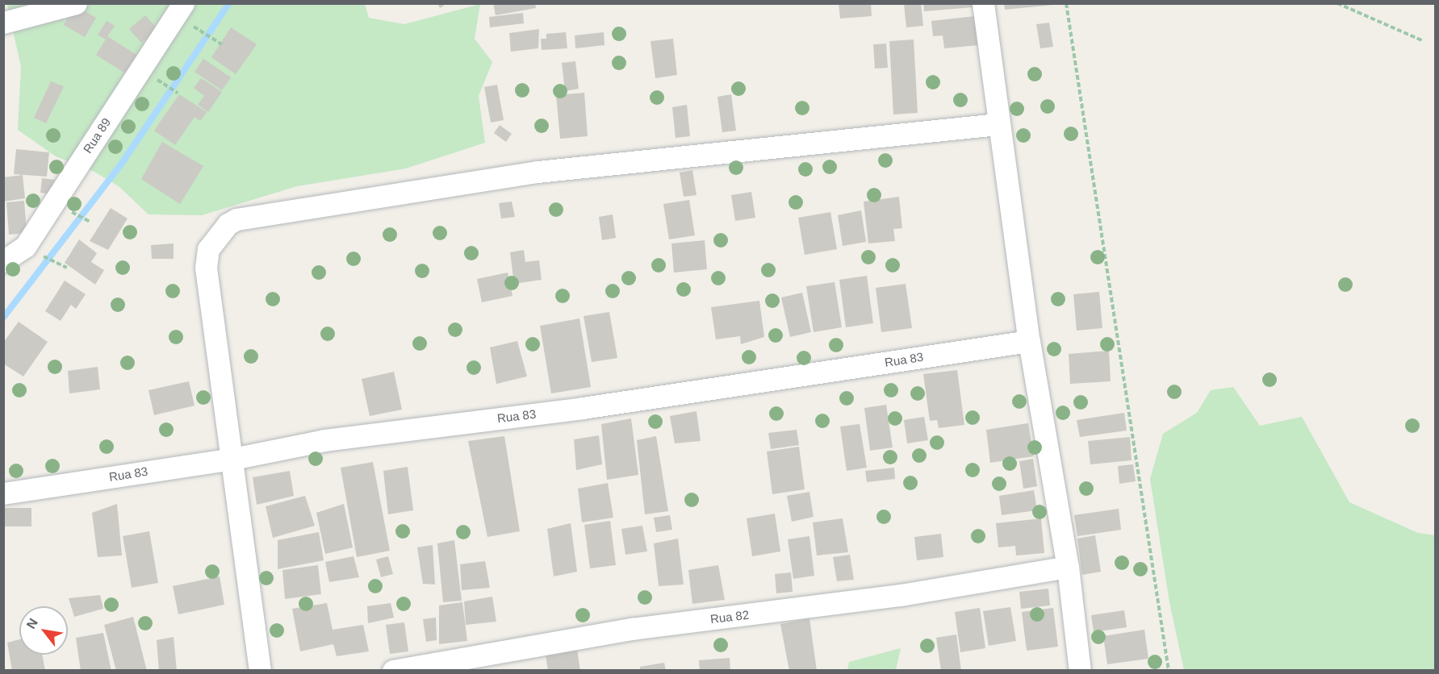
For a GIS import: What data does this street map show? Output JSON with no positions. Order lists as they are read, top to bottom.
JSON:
{
  "streets": {
    "street": ["Rua 89", "Rua 83", "Rua 82"]
  },
  "north": "top left"
}
